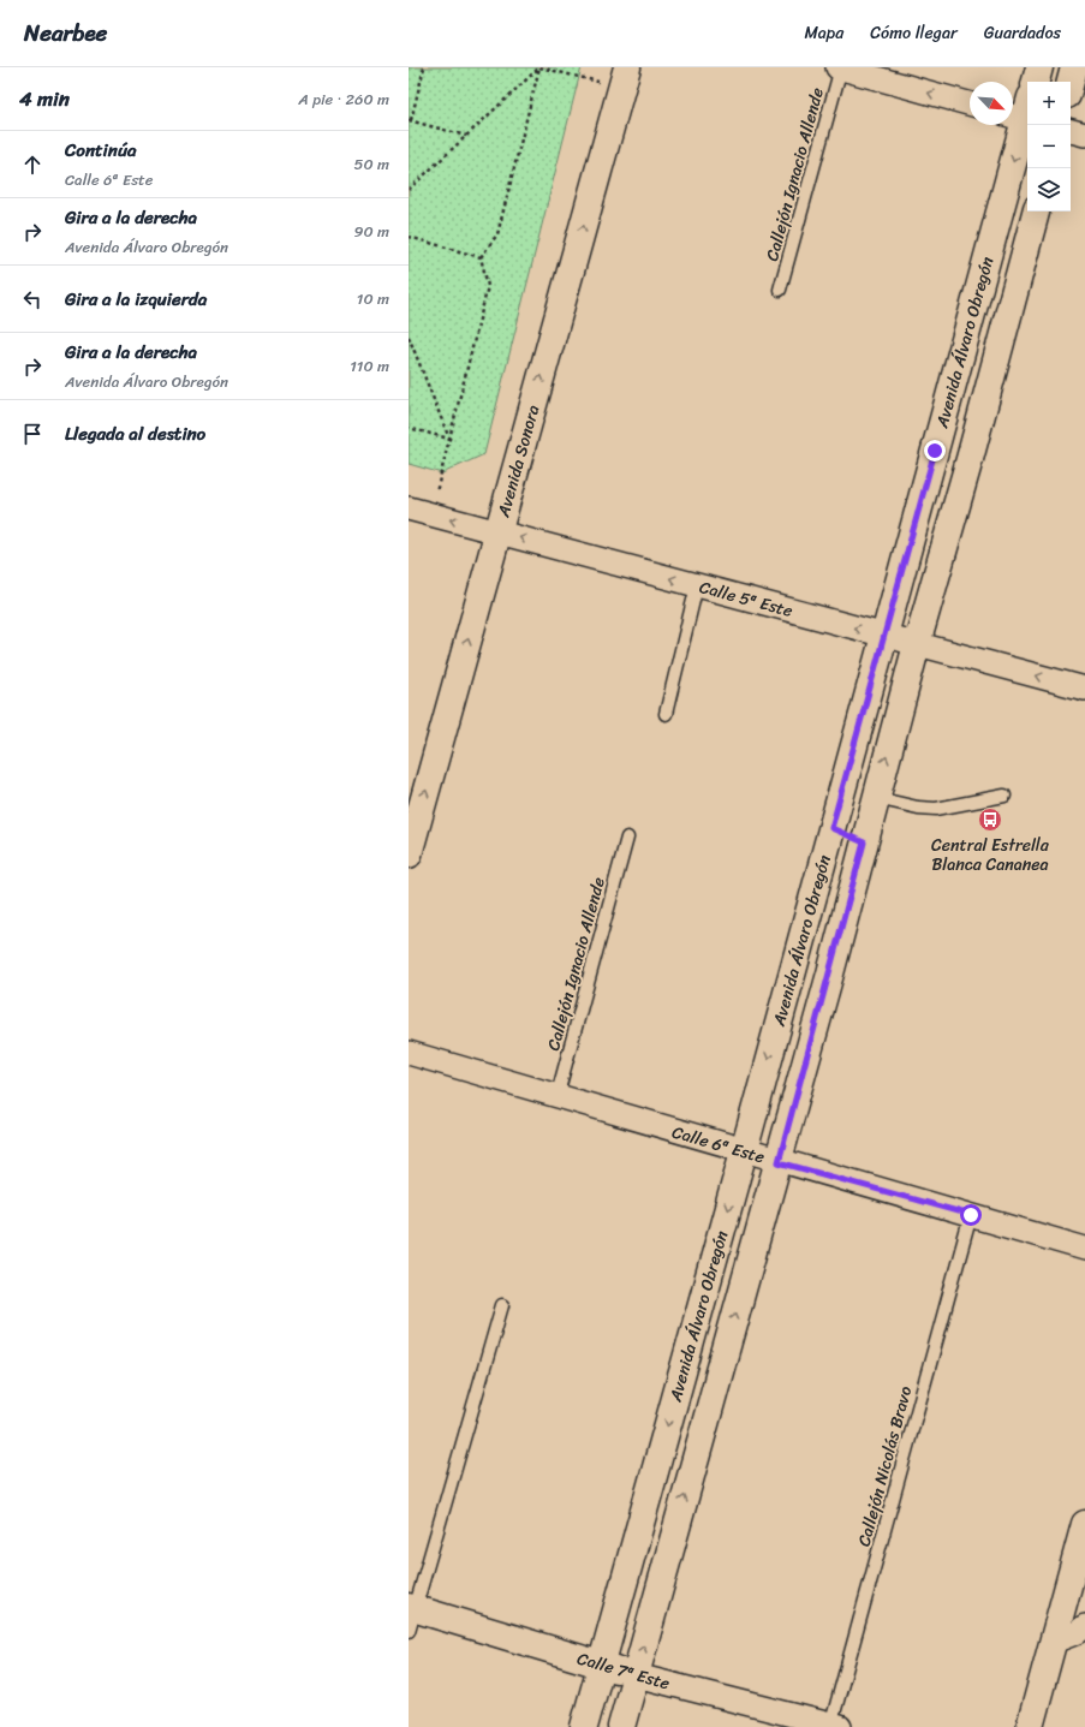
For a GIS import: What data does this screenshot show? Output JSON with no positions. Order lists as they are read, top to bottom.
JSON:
{
  "streets": {
    "street": [
      "Avenida Álvaro Obregón",
      "Avenida Sonora",
      "Calle 5ª Este",
      "Calle 6ª Este",
      "Calle 7ª Este"
    ],
    "lane": ["Callejón Ignacio Allende", "Callejón Nicolás Bravo"]
  },
  "crossings": [
    ["Callejón Ignacio Allende", "Calle 6ª Este"],
    ["Avenida Álvaro Obregón", "Calle 5ª Este"],
    ["Avenida Álvaro Obregón", "Calle 6ª Este"],
    ["Avenida Álvaro Obregón", "Calle 7ª Este"],
    ["Avenida Sonora", "Calle 5ª Este"],
    ["Calle 6ª Este", "Callejón Nicolás Bravo"],
    ["Callejón Nicolás Bravo", "Calle 7ª Este"]
  ],
  "one_way": ["Avenida Sonora", "Calle 5ª Este"],
  "places": {
    "bus stop": ["Central Estrella Blanca Cananea"]
  },
  "north": "bottom right",
  "page": {
    "header": "Nearbee",
    "nav": ["Mapa", "Cómo llegar", "Guardados"],
    "heading": ["4 min", "A pie · 260 m"],
    "map_buttons": ["+", "−"],
    "list": [
      ["Continúa", "Calle 6ª Este", "50 m"],
      ["Gira a la derecha", "Avenida Álvaro Obregón", "90 m"],
      ["Gira a la izquierda", "10 m"],
      ["Gira a la derecha", "Avenida Álvaro Obregón", "110 m"],
      "Llegada al destino"
    ]
  }
}
